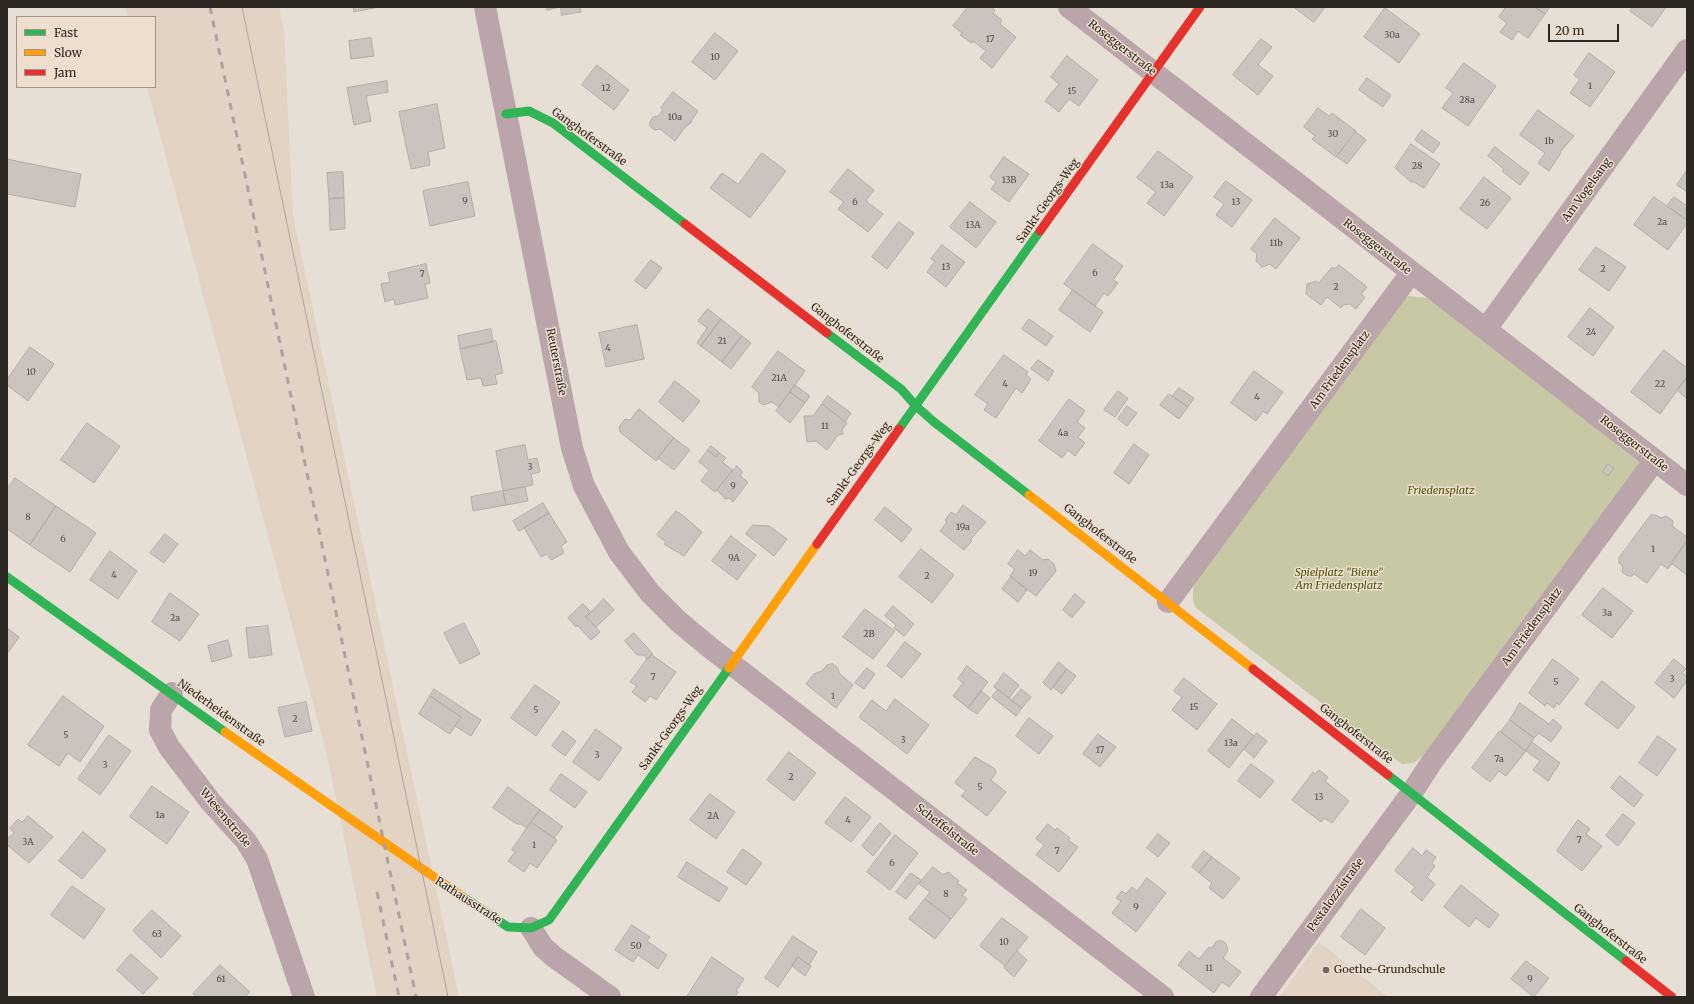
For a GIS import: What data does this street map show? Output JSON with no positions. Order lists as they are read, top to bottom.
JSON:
{
  "streets": {
    "street": [
      "Roseggerstraße",
      "Ganghoferstraße",
      "Am Vogelsang",
      "Sankt-Georgs-Weg",
      "Reuterstraße",
      "Am Friedensplatz",
      "Niederheidenstraße",
      "Wiesenstraße",
      "Scheffelstraße",
      "Pestalozzistraße",
      "Rathausstraße"
    ]
  },
  "crossings": [
    ["Roseggerstraße", "Am Vogelsang"],
    ["Roseggerstraße", "Sankt-Georgs-Weg"],
    ["Roseggerstraße", "Am Friedensplatz"],
    ["Ganghoferstraße", "Sankt-Georgs-Weg"],
    ["Ganghoferstraße", "Reuterstraße"],
    ["Ganghoferstraße", "Am Friedensplatz"],
    ["Ganghoferstraße", "Pestalozzistraße"],
    ["Sankt-Georgs-Weg", "Reuterstraße"],
    ["Sankt-Georgs-Weg", "Scheffelstraße"],
    ["Sankt-Georgs-Weg", "Rathausstraße"],
    ["Reuterstraße", "Scheffelstraße"],
    ["Am Friedensplatz", "Pestalozzistraße"],
    ["Niederheidenstraße", "Wiesenstraße"],
    ["Niederheidenstraße", "Rathausstraße"]
  ],
  "parks": ["Friedensplatz", "Spielplatz \"Biene\" Am Friedensplatz"],
  "places": ["Goethe-Grundschule"],
  "house_numbers": [
    "30a",
    "17",
    "10",
    "1",
    "12",
    "15",
    "28a",
    "10a",
    "30",
    "1b",
    "28",
    "13B",
    "13a",
    "9",
    "6",
    "13",
    "26",
    "2a",
    "13A",
    "11b",
    "13",
    "2",
    "6",
    "7",
    "2",
    "24",
    "21",
    "4",
    "10",
    "21A",
    "4",
    "22",
    "4",
    "11",
    "4a",
    "3",
    "9",
    "8",
    "19a",
    "6",
    "1",
    "9A",
    "19",
    "4",
    "2",
    "3a",
    "2a",
    "2B",
    "7",
    "3",
    "5",
    "1",
    "15",
    "5",
    "2",
    "5",
    "3",
    "13a",
    "17",
    "3",
    "7a",
    "3",
    "2",
    "5",
    "13",
    "1a",
    "2A",
    "4",
    "7",
    "3A",
    "1",
    "7",
    "6",
    "8",
    "9",
    "63",
    "10",
    "50",
    "11",
    "61",
    "9"
  ],
  "legend": ["Fast", "Slow", "Jam"],
  "scale_bar": "20 m"
}
